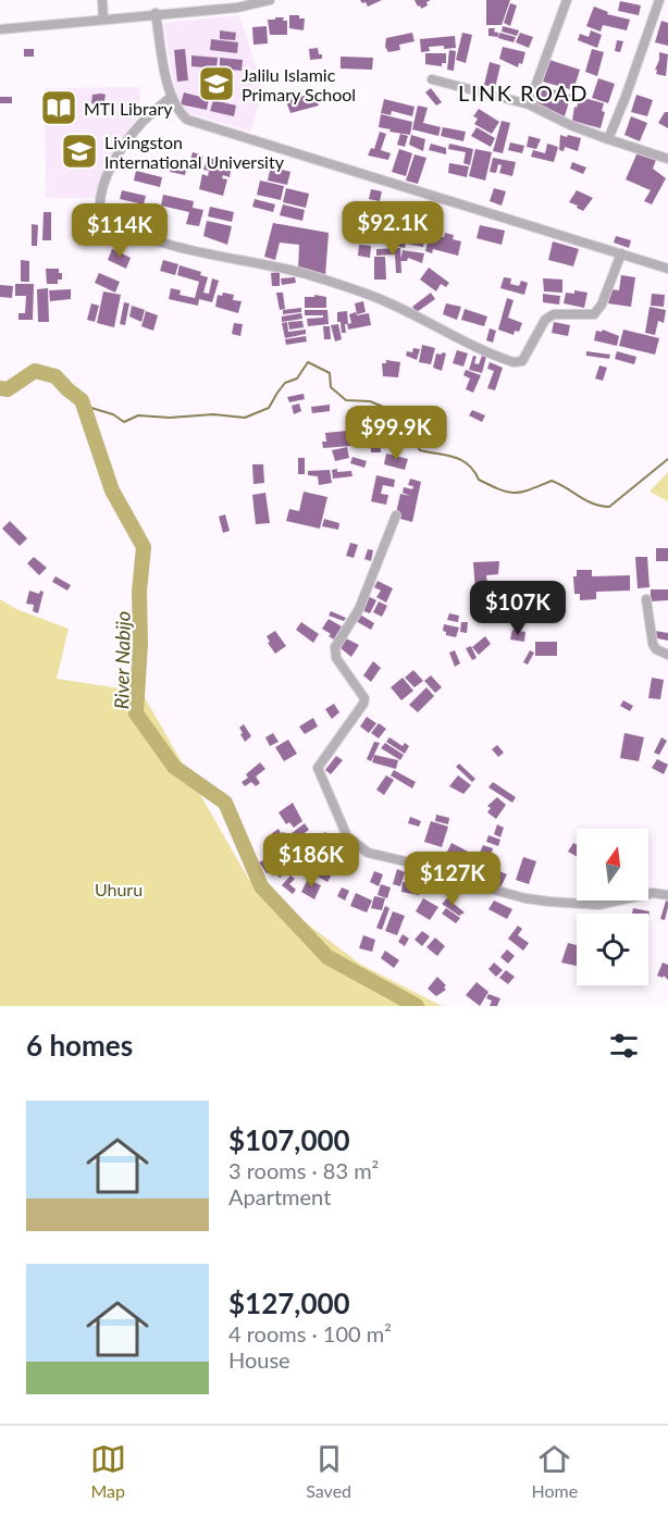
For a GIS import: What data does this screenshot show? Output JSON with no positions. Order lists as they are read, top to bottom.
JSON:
{
  "districts": ["LINK ROAD"],
  "water": ["River Nabijo"],
  "parks": ["Uhuru"],
  "places": {
    "school or university": ["Jalilu Islamic Primary School", "Livingston International University"],
    "library": ["MTI Library"]
  },
  "north": "top",
  "page": {
    "price": [
      "$92.1K",
      "$114K",
      "$99.9K",
      "$107K",
      "$186K",
      "$127K"
    ],
    "heading": "6 homes",
    "list": [
      {
        "name": "$107,000",
        "note": "3 rooms · 83 m² · Apartment"
      },
      {
        "name": "$127,000",
        "note": "4 rooms · 100 m² · House"
      }
    ],
    "tabs": ["Map", "Saved", "Home"]
  }
}
